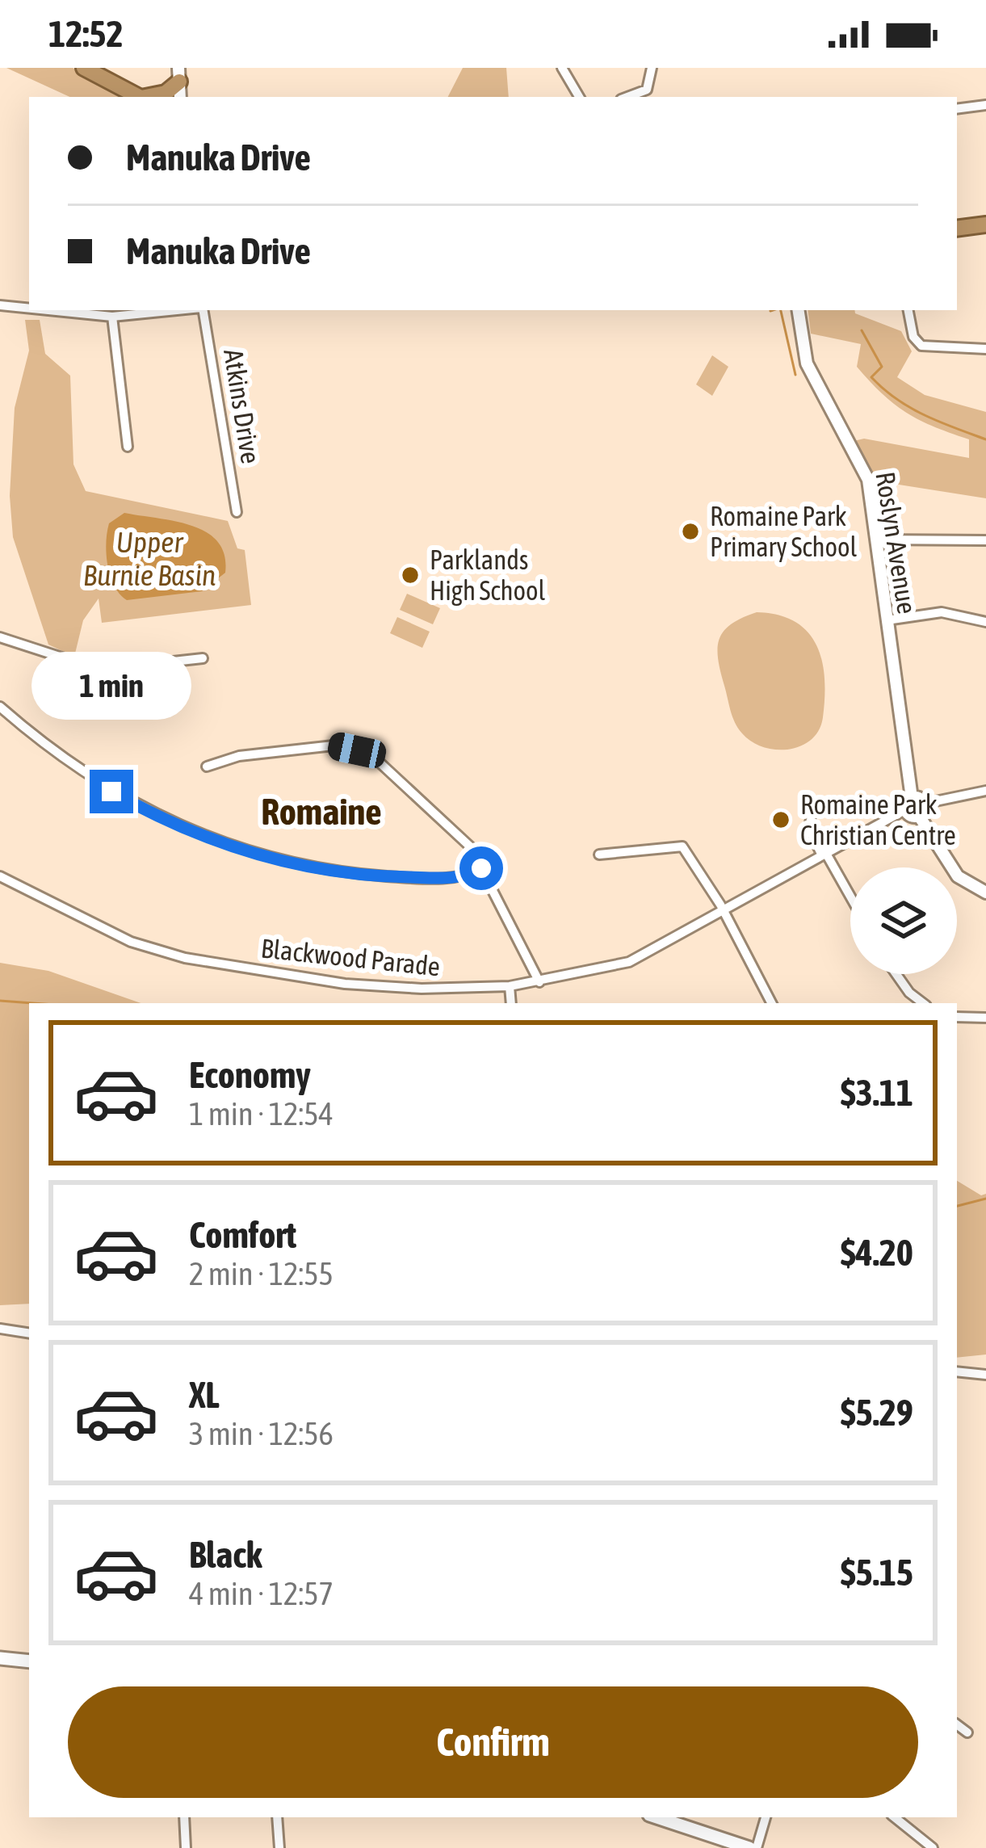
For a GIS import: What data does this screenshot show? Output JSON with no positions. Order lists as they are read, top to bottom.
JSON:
{
  "streets": {
    "street": ["Atkins Drive", "Roslyn Avenue", "Blackwood Parade"]
  },
  "crossings": [
    ["Roslyn Avenue", "Blackwood Parade"]
  ],
  "districts": ["Romaine"],
  "water": ["Upper Burnie Basin"],
  "places": ["Romaine Park Primary School", "Parklands High School", "Romaine Park Christian Centre"],
  "page": {
    "status": "12:52",
    "banner": ["Manuka Drive", "Manuka Drive"],
    "bubble": "1 min",
    "list": [
      {
        "name": "Economy",
        "note": "1 min · 12:54",
        "value": "$3.11"
      },
      {
        "name": "Comfort",
        "note": "2 min · 12:55",
        "value": "$4.20"
      },
      {
        "name": "XL",
        "note": "3 min · 12:56",
        "value": "$5.29"
      },
      {
        "name": "Black",
        "note": "4 min · 12:57",
        "value": "$5.15"
      }
    ],
    "buttons": "Confirm"
  }
}
